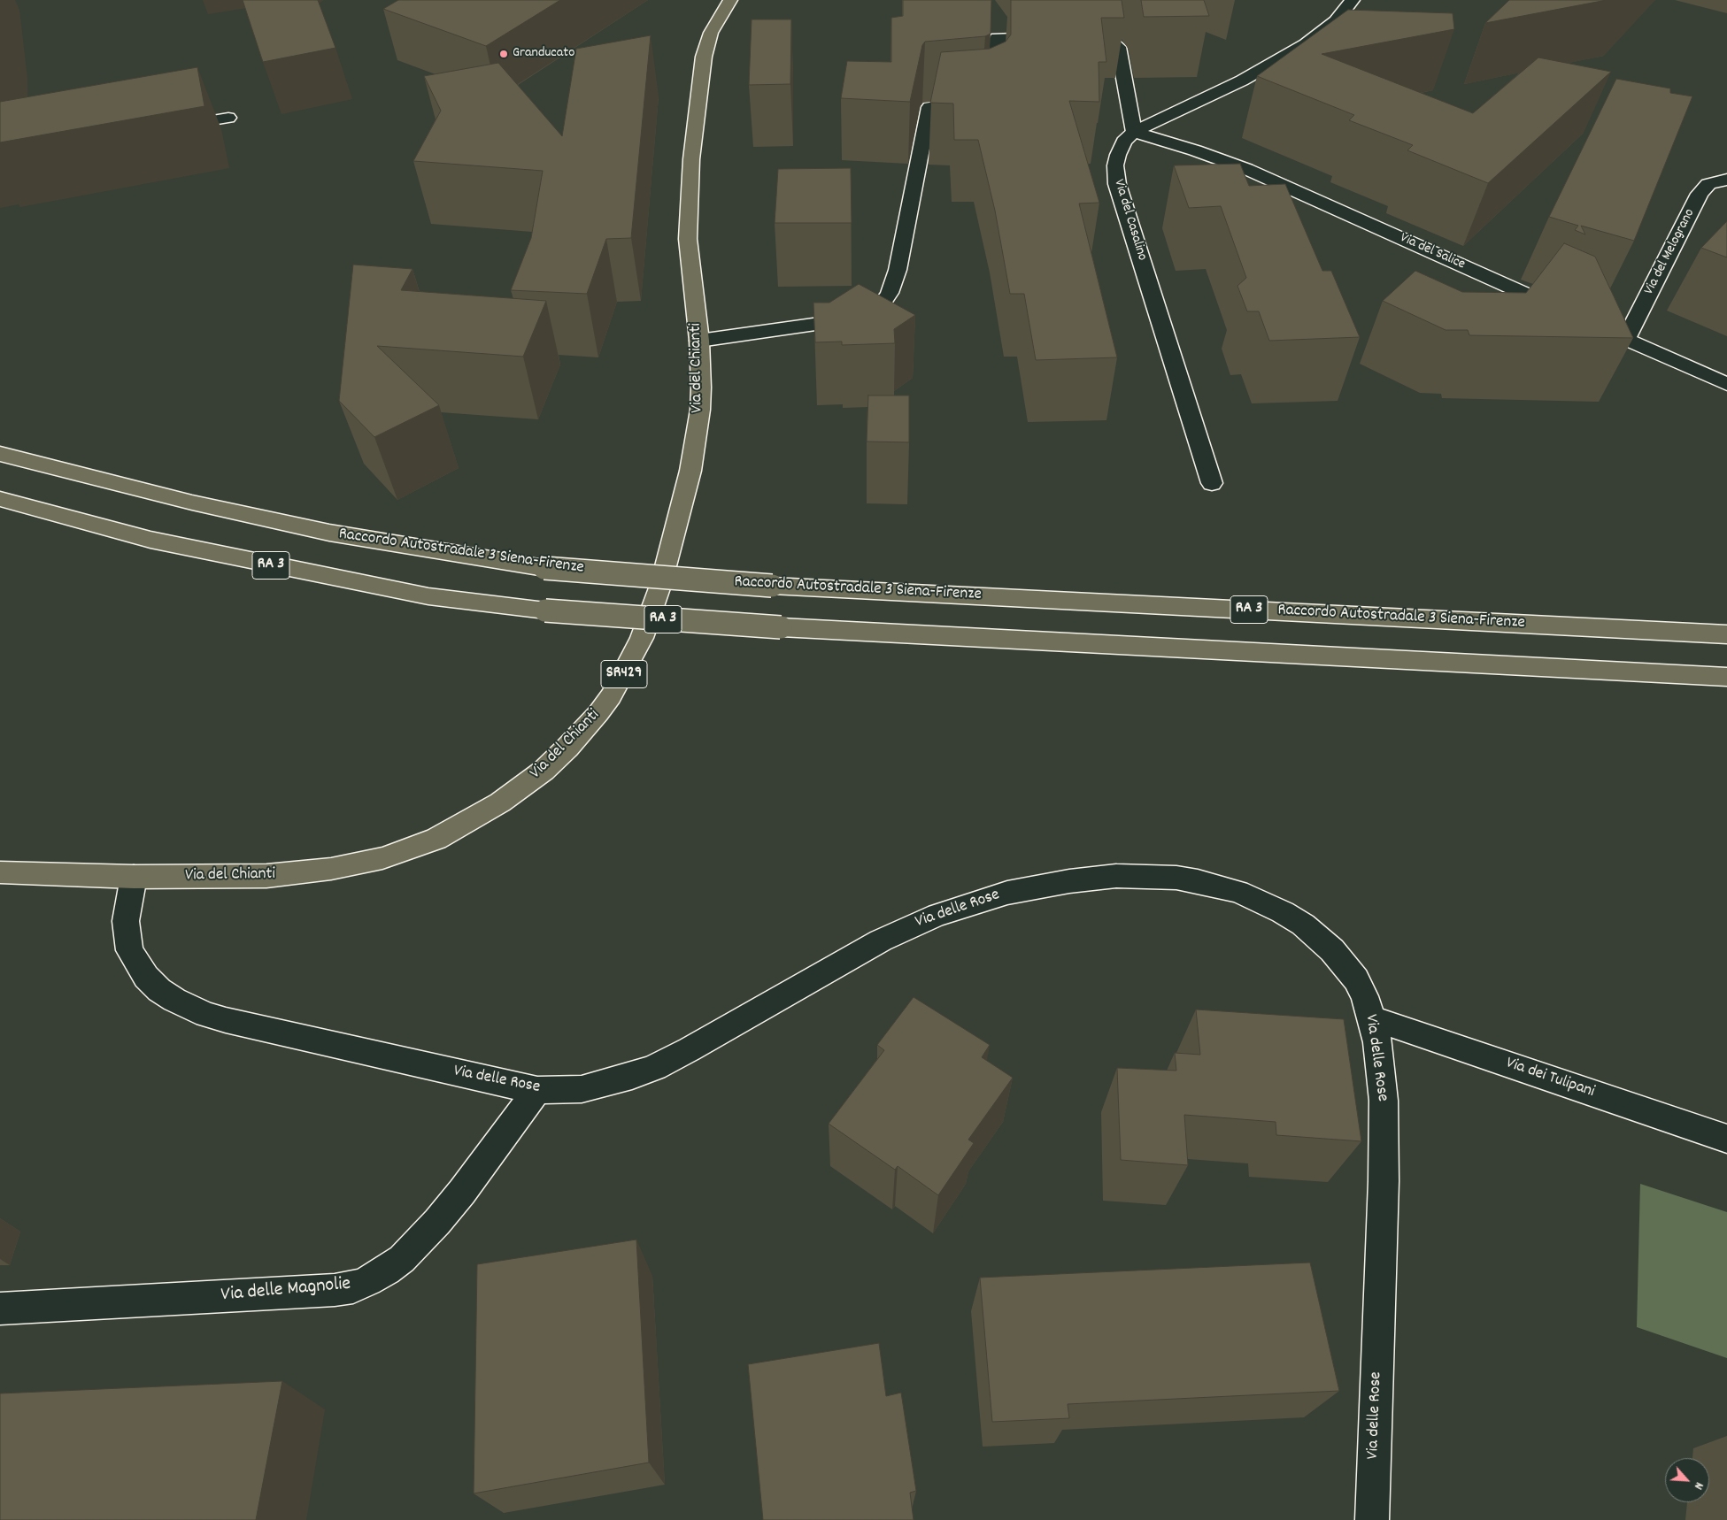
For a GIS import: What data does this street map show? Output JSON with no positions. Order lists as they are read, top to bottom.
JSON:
{
  "streets": {
    "main road": [
      "Via del Chianti",
      "Raccordo Autostradale 3 Siena-Firenze",
      "RA 3",
      "SR429"
    ],
    "street": [
      "Via del Casalino",
      "Via del Salice",
      "Via del Melograno",
      "Via delle Rose",
      "Via dei Tulipani",
      "Via delle Magnolie"
    ]
  },
  "crossings": [
    ["Via del Casalino", "Via del Salice"],
    ["Via del Salice", "Via del Melograno"],
    ["Via del Chianti", "Via delle Rose"],
    ["Via delle Rose", "Via dei Tulipani"],
    ["Via delle Rose", "Via delle Magnolie"]
  ],
  "places": ["Granducato"],
  "north": "bottom right"
}
